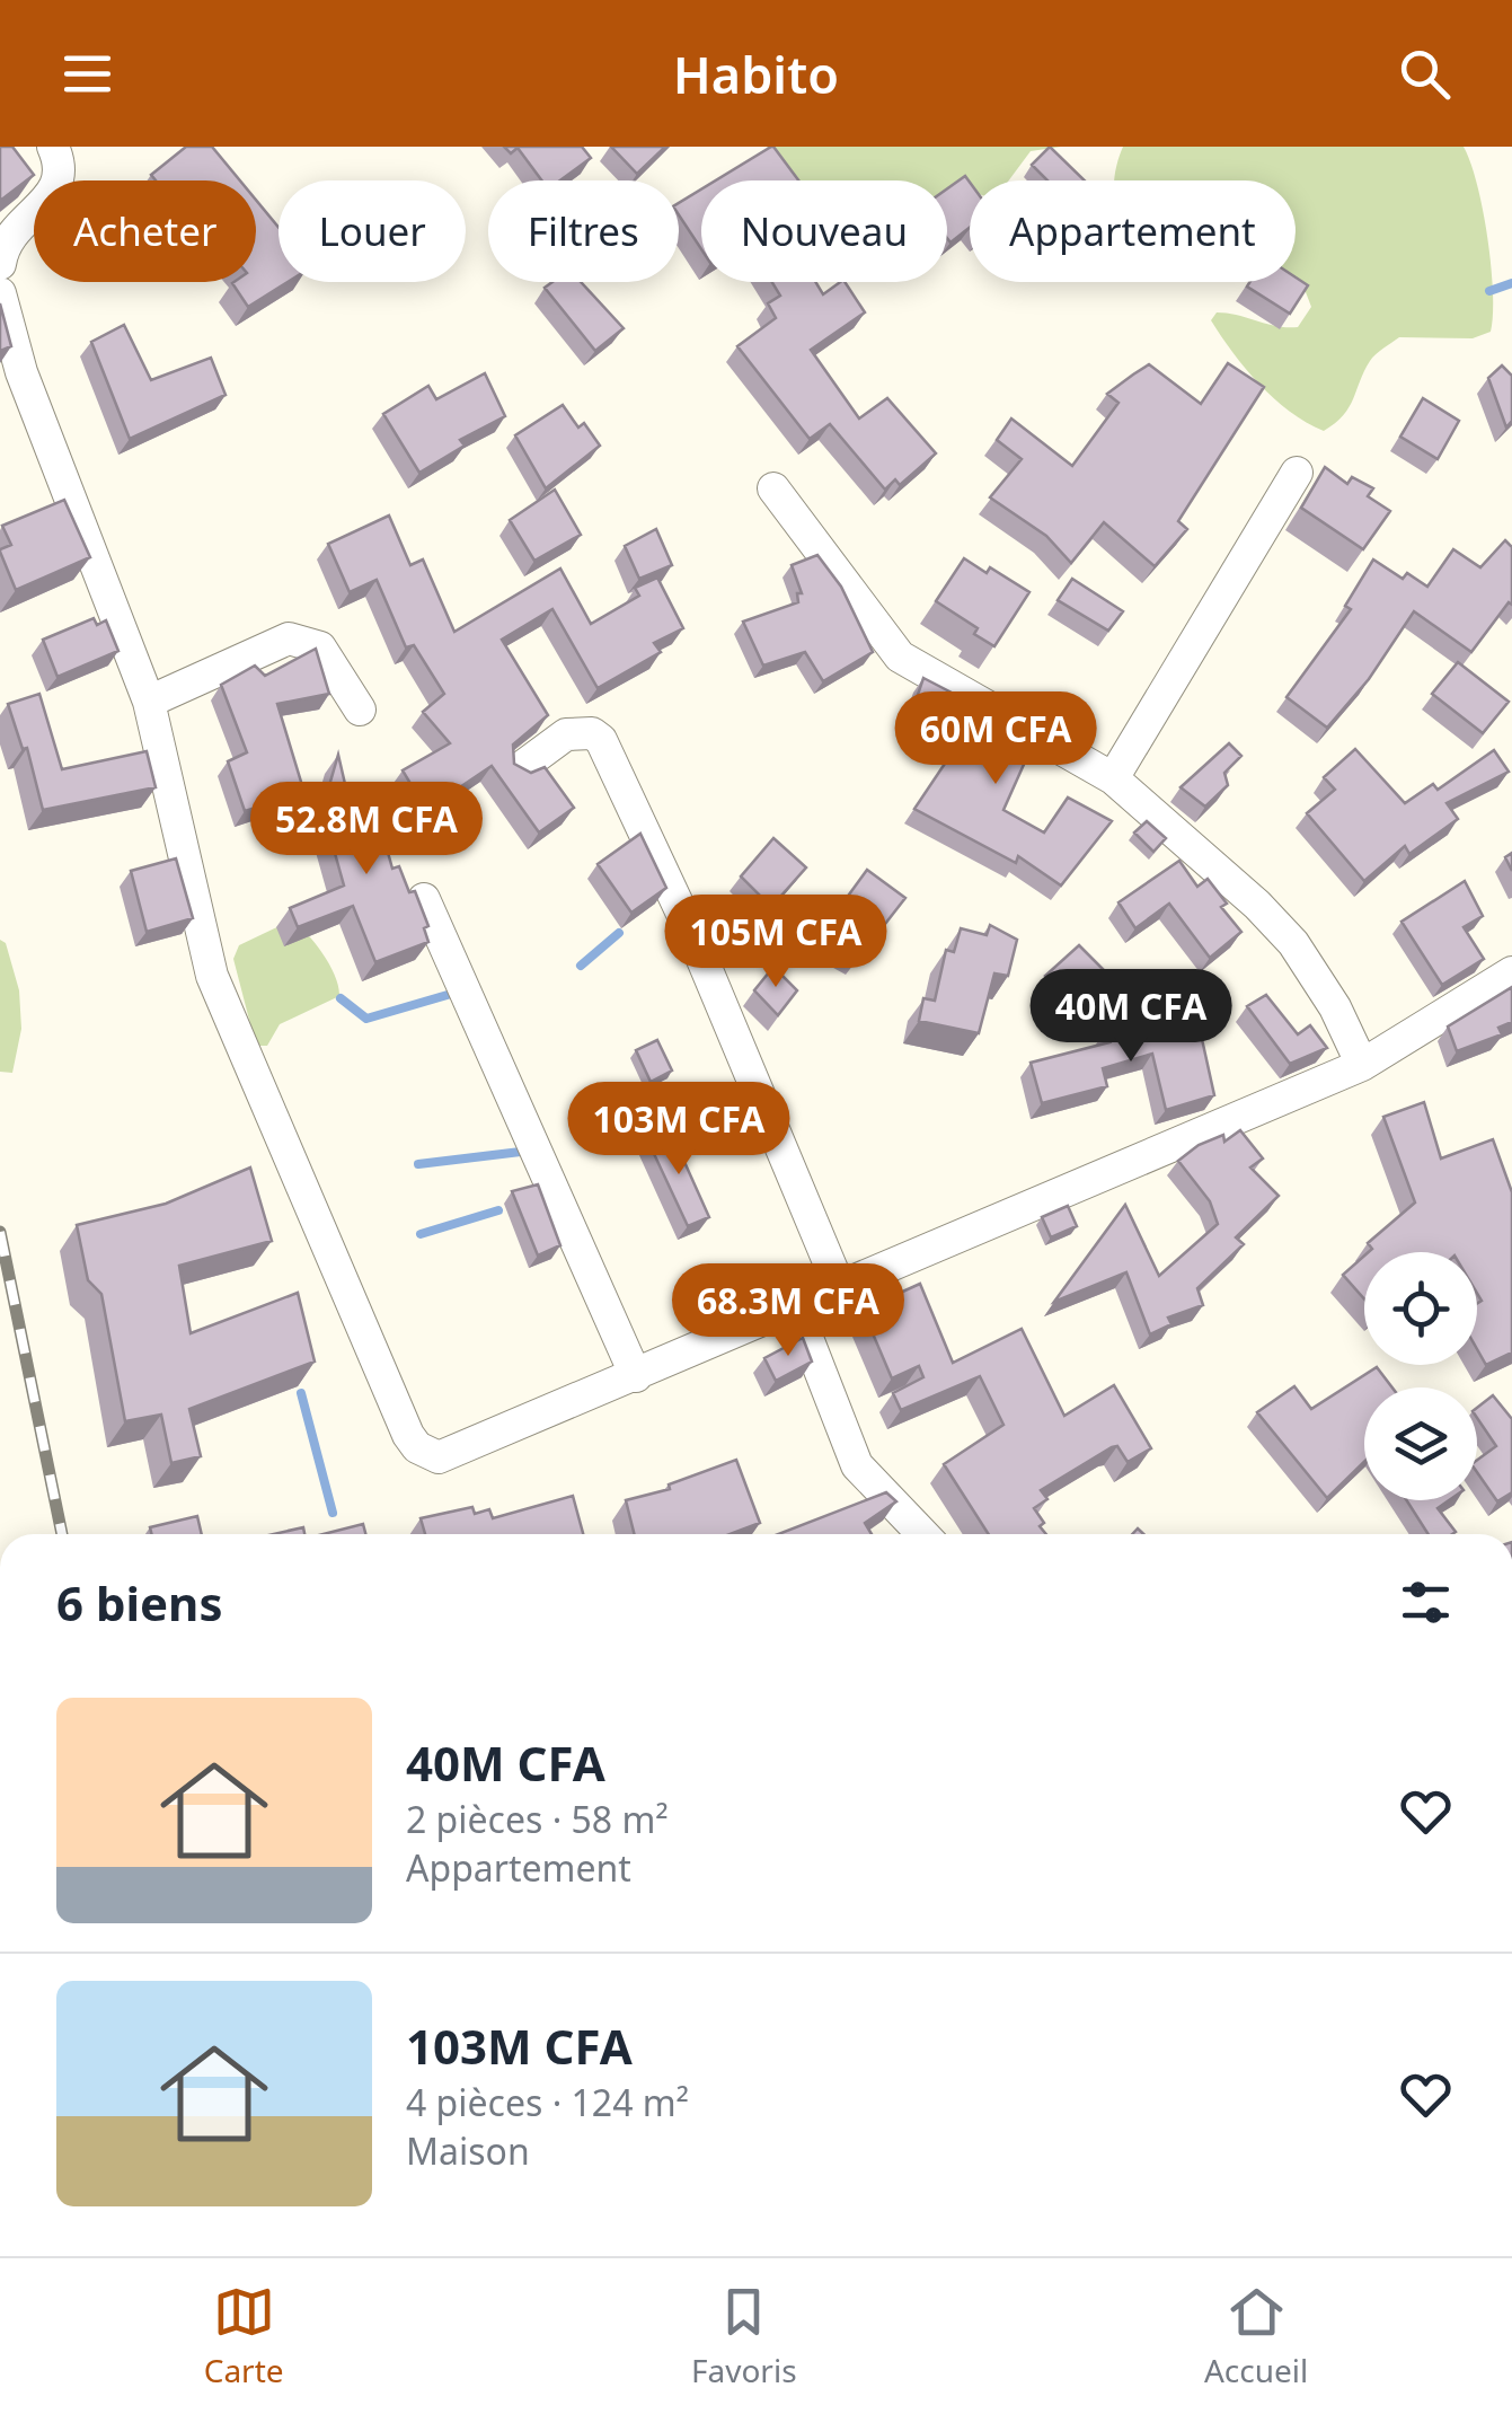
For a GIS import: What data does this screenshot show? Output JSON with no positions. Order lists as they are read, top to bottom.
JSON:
{
  "page": {
    "header": "Habito",
    "chip": [
      "Acheter",
      "Louer",
      "Filtres",
      "Nouveau",
      "Appartement"
    ],
    "price": [
      "60M CFA",
      "52.8M CFA",
      "105M CFA",
      "40M CFA",
      "103M CFA",
      "68.3M CFA"
    ],
    "heading": "6 biens",
    "list": [
      {
        "name": "40M CFA",
        "note": "2 pièces · 58 m² · Appartement"
      },
      {
        "name": "103M CFA",
        "note": "4 pièces · 124 m² · Maison"
      }
    ],
    "tabs": ["Carte", "Favoris", "Accueil"]
  }
}
